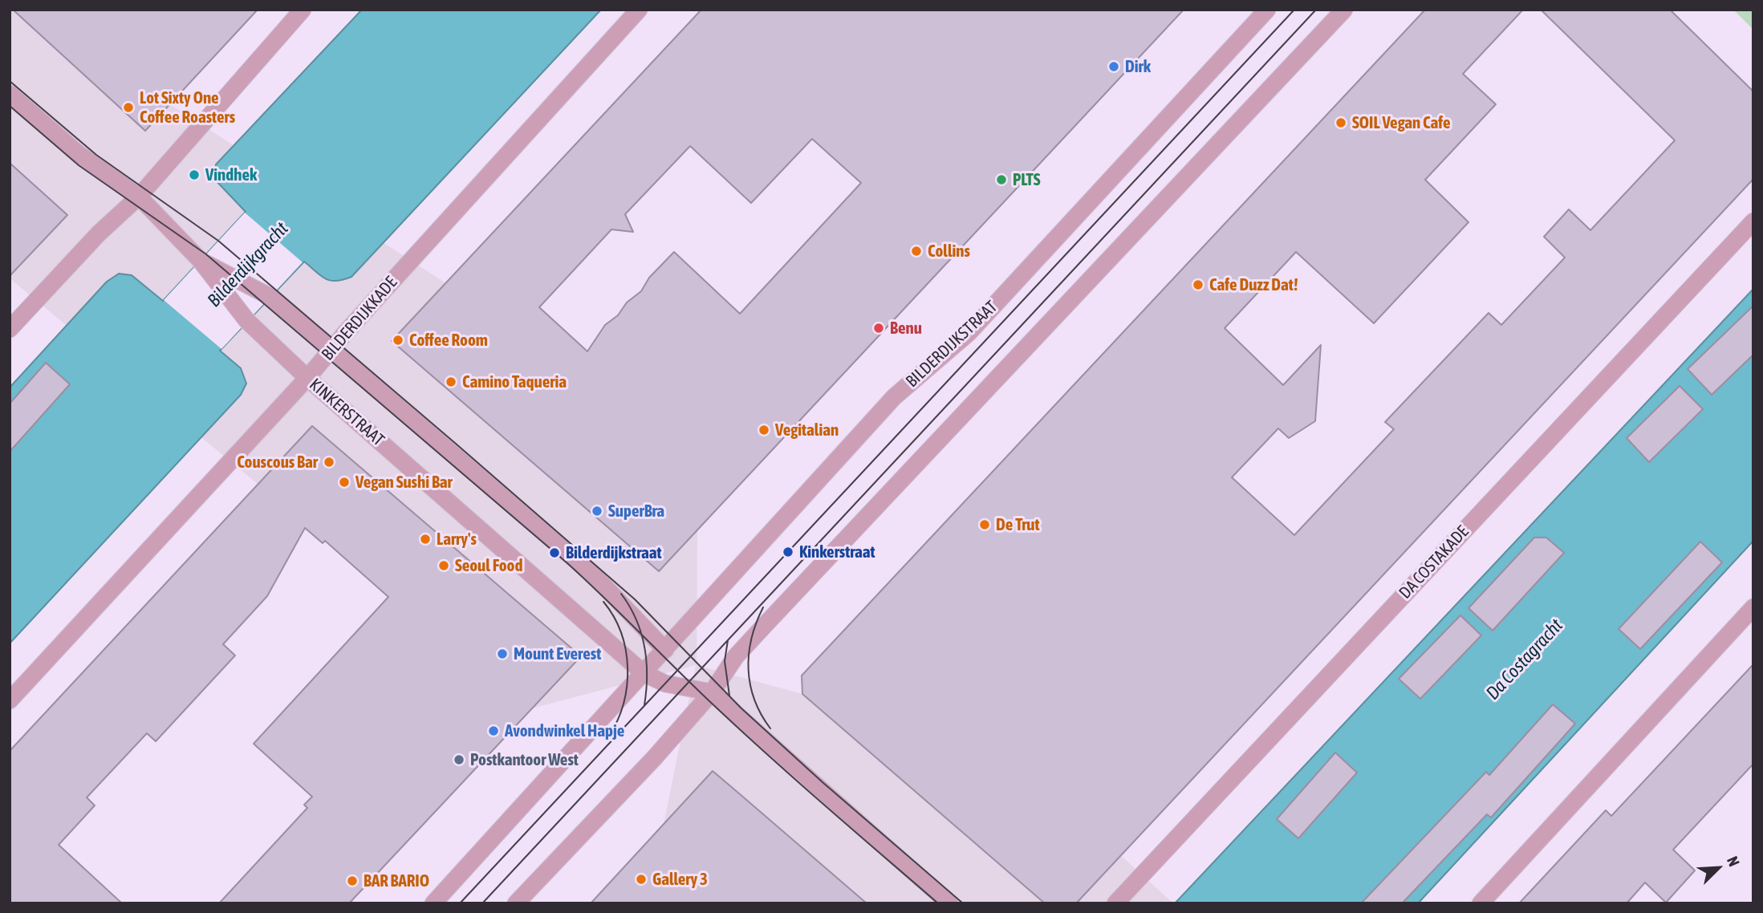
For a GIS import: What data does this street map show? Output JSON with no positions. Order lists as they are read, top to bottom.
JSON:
{
  "streets": {
    "street": [
      "BILDERDIJKKADE",
      "BILDERDIJKSTRAAT",
      "KINKERSTRAAT",
      "DA COSTAKADE"
    ]
  },
  "crossings": [
    ["BILDERDIJKKADE", "KINKERSTRAAT"],
    ["BILDERDIJKSTRAAT", "KINKERSTRAAT"]
  ],
  "water": ["Bilderdijkgracht", "Da Costagracht"],
  "places": [
    "Dirk",
    "Lot Sixty One Coffee Roasters",
    "SOIL Vegan Cafe",
    "Vindhek",
    "PLTS",
    "Collins",
    "Cafe Duzz Dat!",
    "Benu",
    "Coffee Room",
    "Camino Taqueria",
    "Vegitalian",
    "Couscous Bar",
    "Vegan Sushi Bar",
    "SuperBra",
    "De Trut",
    "Larry's",
    "Kinkerstraat",
    "Bilderdijkstraat",
    "Seoul Food",
    "Mount Everest",
    "Avondwinkel Hapje",
    "Postkantoor West",
    "Gallery 3",
    "BAR BARIO"
  ],
  "north": "top right"
}
